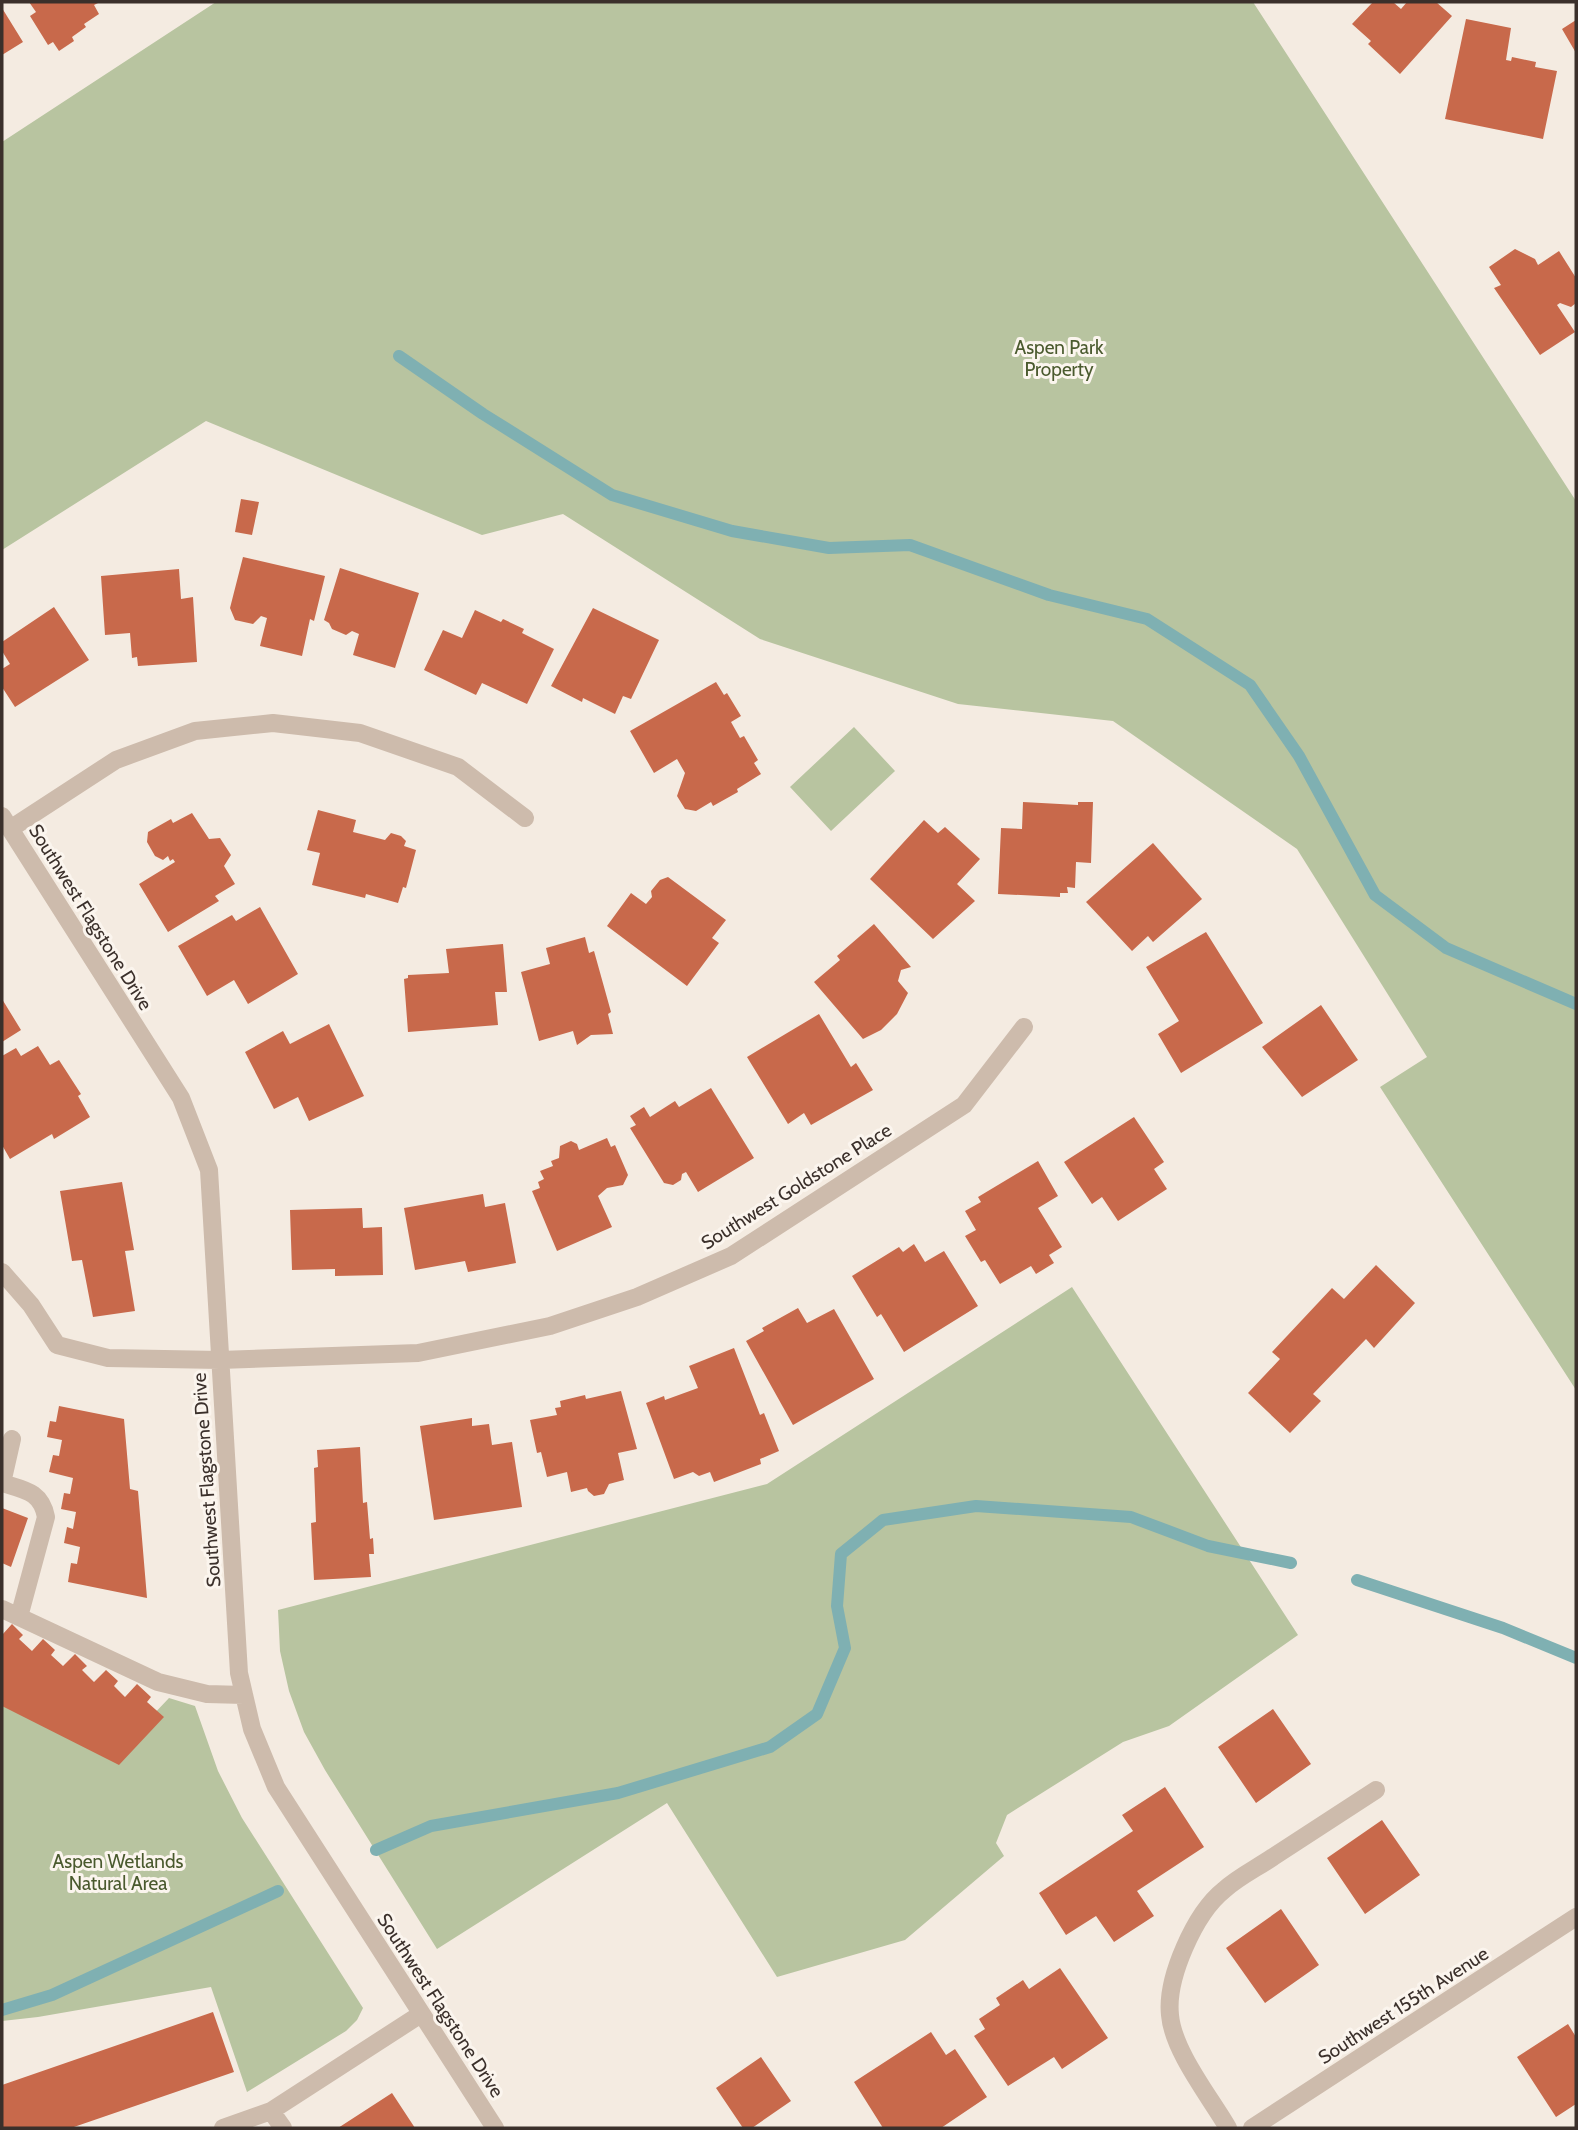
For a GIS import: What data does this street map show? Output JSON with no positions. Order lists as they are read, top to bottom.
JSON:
{
  "streets": {
    "street": ["Southwest Flagstone Drive", "Southwest Goldstone Place", "Southwest 155th Avenue"]
  },
  "crossings": [
    ["Southwest Flagstone Drive", "Southwest Goldstone Place"]
  ],
  "parks": ["Aspen Park Property", "Aspen Wetlands Natural Area"]
}
